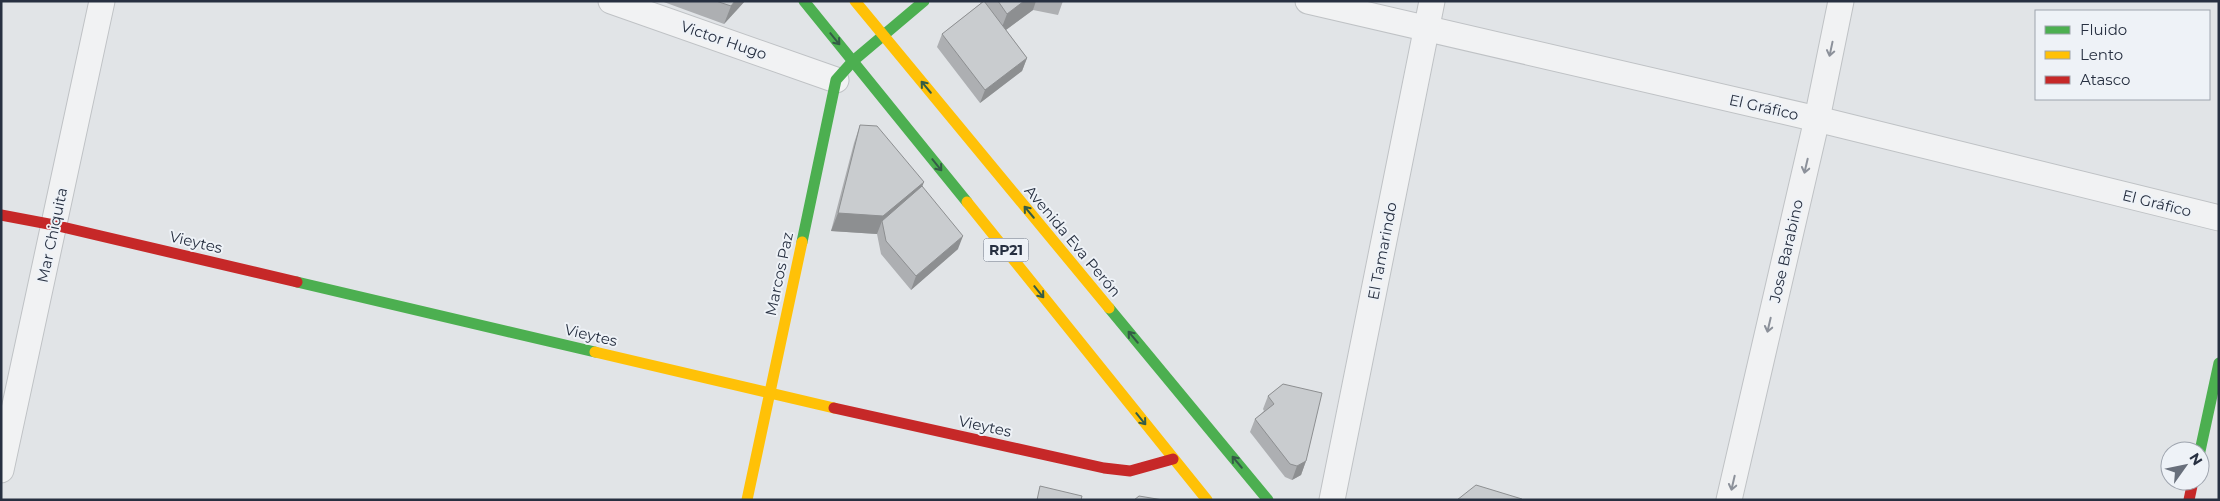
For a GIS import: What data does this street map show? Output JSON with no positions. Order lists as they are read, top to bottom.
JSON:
{
  "streets": {
    "street": [
      "Victor Hugo",
      "El Gráfico",
      "Mar Chiquita",
      "Avenida Eva Perón",
      "Vieytes",
      "RP21",
      "El Tamarindo",
      "Jose Barabino",
      "Marcos Paz"
    ]
  },
  "crossings": [
    ["Victor Hugo", "Marcos Paz"],
    ["El Gráfico", "El Tamarindo"],
    ["El Gráfico", "Jose Barabino"],
    ["Mar Chiquita", "Vieytes"],
    ["Avenida Eva Perón", "Marcos Paz"],
    ["Vieytes", "RP21"],
    ["Vieytes", "Marcos Paz"],
    ["RP21", "Marcos Paz"]
  ],
  "one_way": ["Jose Barabino"],
  "legend": ["Fluido", "Lento", "Atasco"],
  "north": "top right"
}
